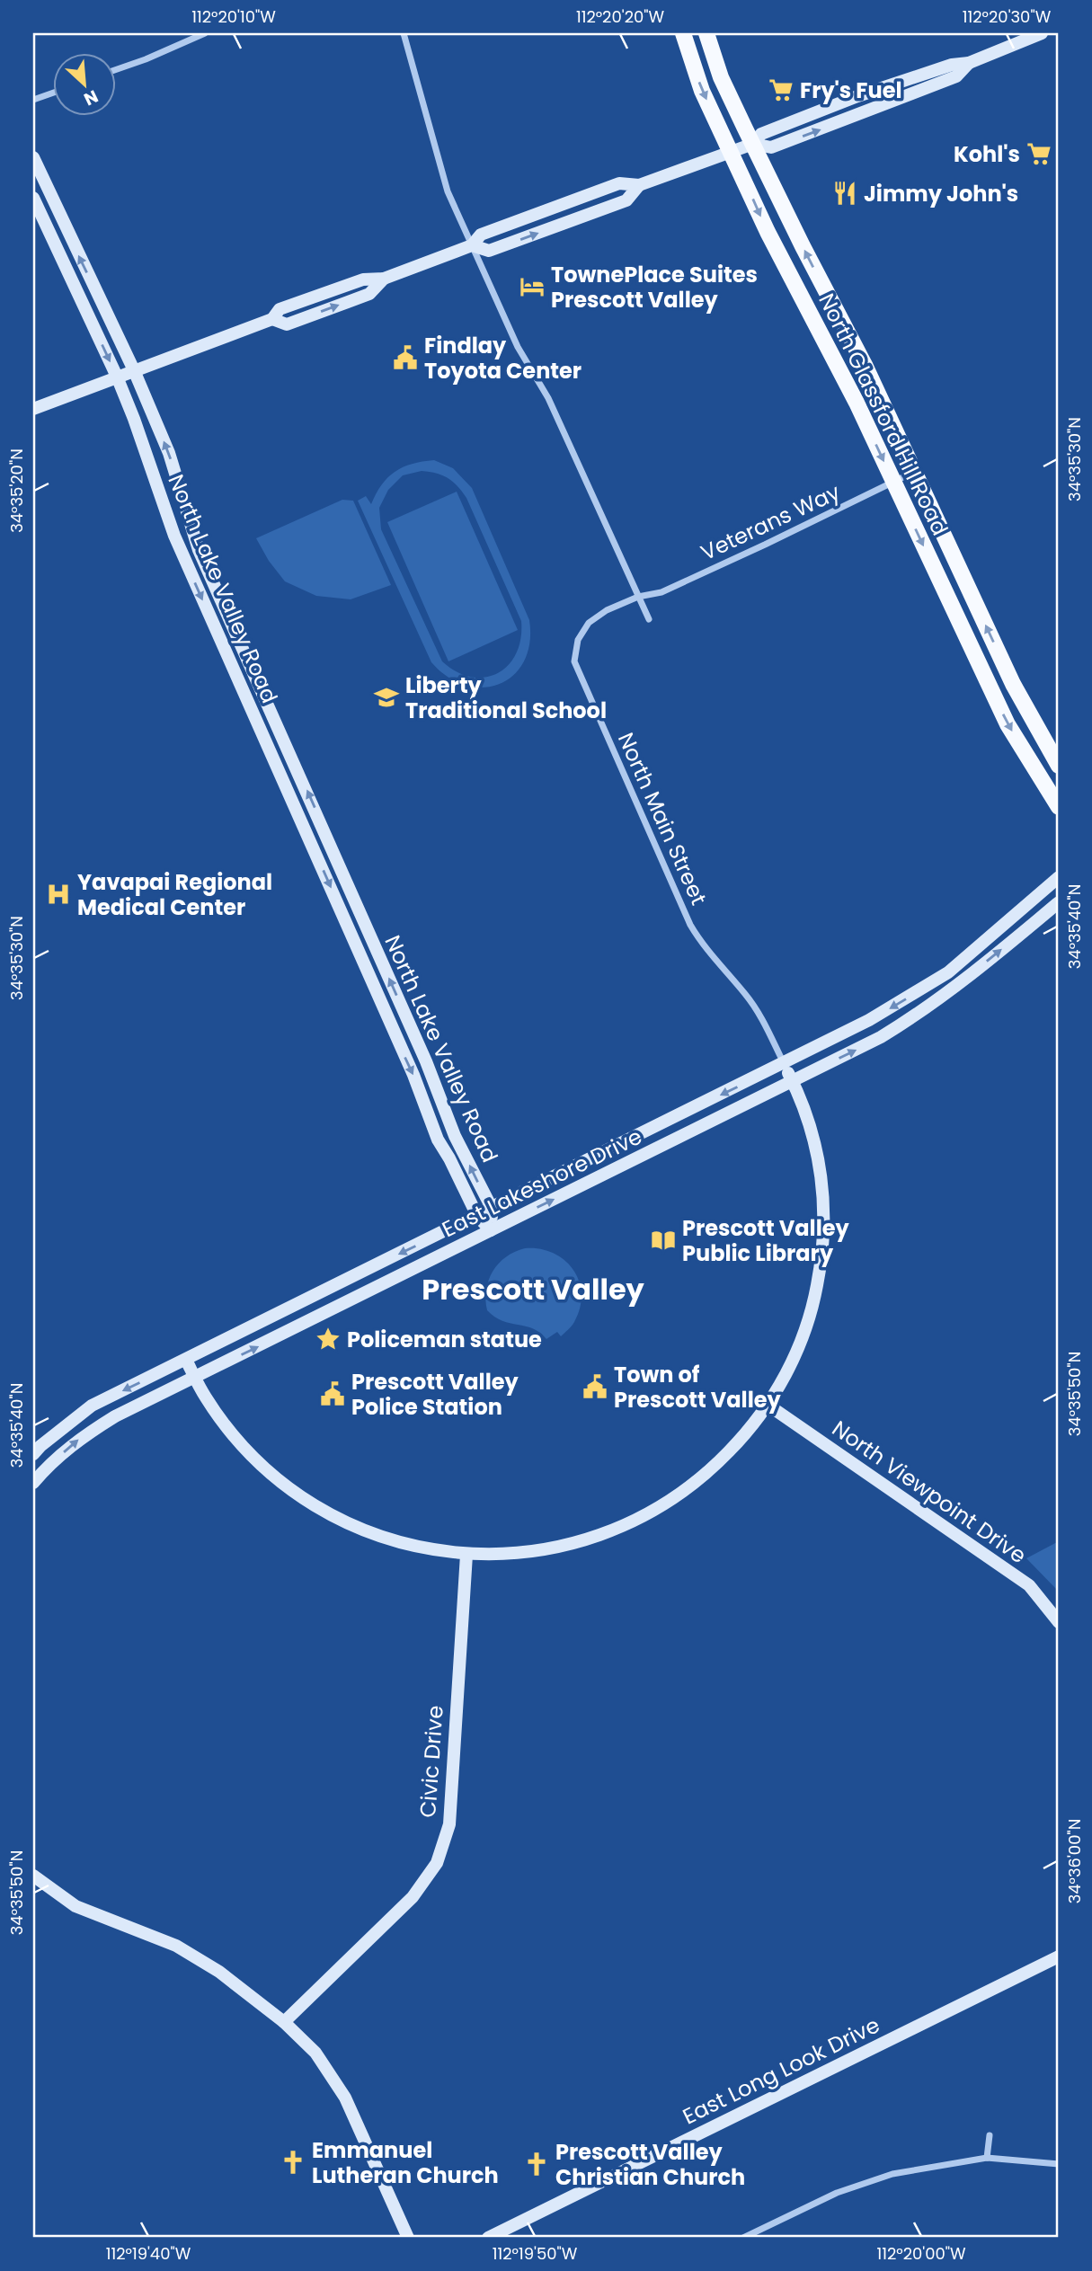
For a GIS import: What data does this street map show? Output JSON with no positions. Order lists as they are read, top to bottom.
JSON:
{
  "streets": {
    "main road": ["North Glassford Hill Road"],
    "street": [
      "Veterans Way",
      "North Lake Valley Road",
      "North Main Street",
      "East Lakeshore Drive",
      "North Viewpoint Drive",
      "Civic Drive",
      "East Long Look Drive"
    ]
  },
  "crossings": [
    ["North Glassford Hill Road", "Veterans Way"],
    ["Veterans Way", "North Main Street"],
    ["North Lake Valley Road", "East Lakeshore Drive"],
    ["North Main Street", "East Lakeshore Drive"]
  ],
  "districts": ["Prescott Valley"],
  "places": {
    "supermarket": ["Fry's Fuel", "Kohl's"],
    "restaurant": ["Jimmy John's"],
    "hotel": ["TownePlace Suites Prescott Valley"],
    "public building": ["Findlay Toyota Center", "Town of Prescott Valley", "Prescott Valley Police Station"],
    "school or university": ["Liberty Traditional School"],
    "hospital": ["Yavapai Regional Medical Center"],
    "library": ["Prescott Valley Public Library"],
    "place": ["Policeman statue"],
    "church": ["Emmanuel Lutheran Church", "Prescott Valley Christian Church"]
  },
  "north": "bottom right",
  "coordinates": [
    "112°20'10\"W",
    "112°20'20\"W",
    "112°20'30\"W",
    "34°35'30\"N",
    "34°35'20\"N",
    "34°35'40\"N",
    "34°35'50\"N",
    "34°36'00\"N",
    "112°19'40\"W",
    "112°19'50\"W",
    "112°20'00\"W"
  ]
}
